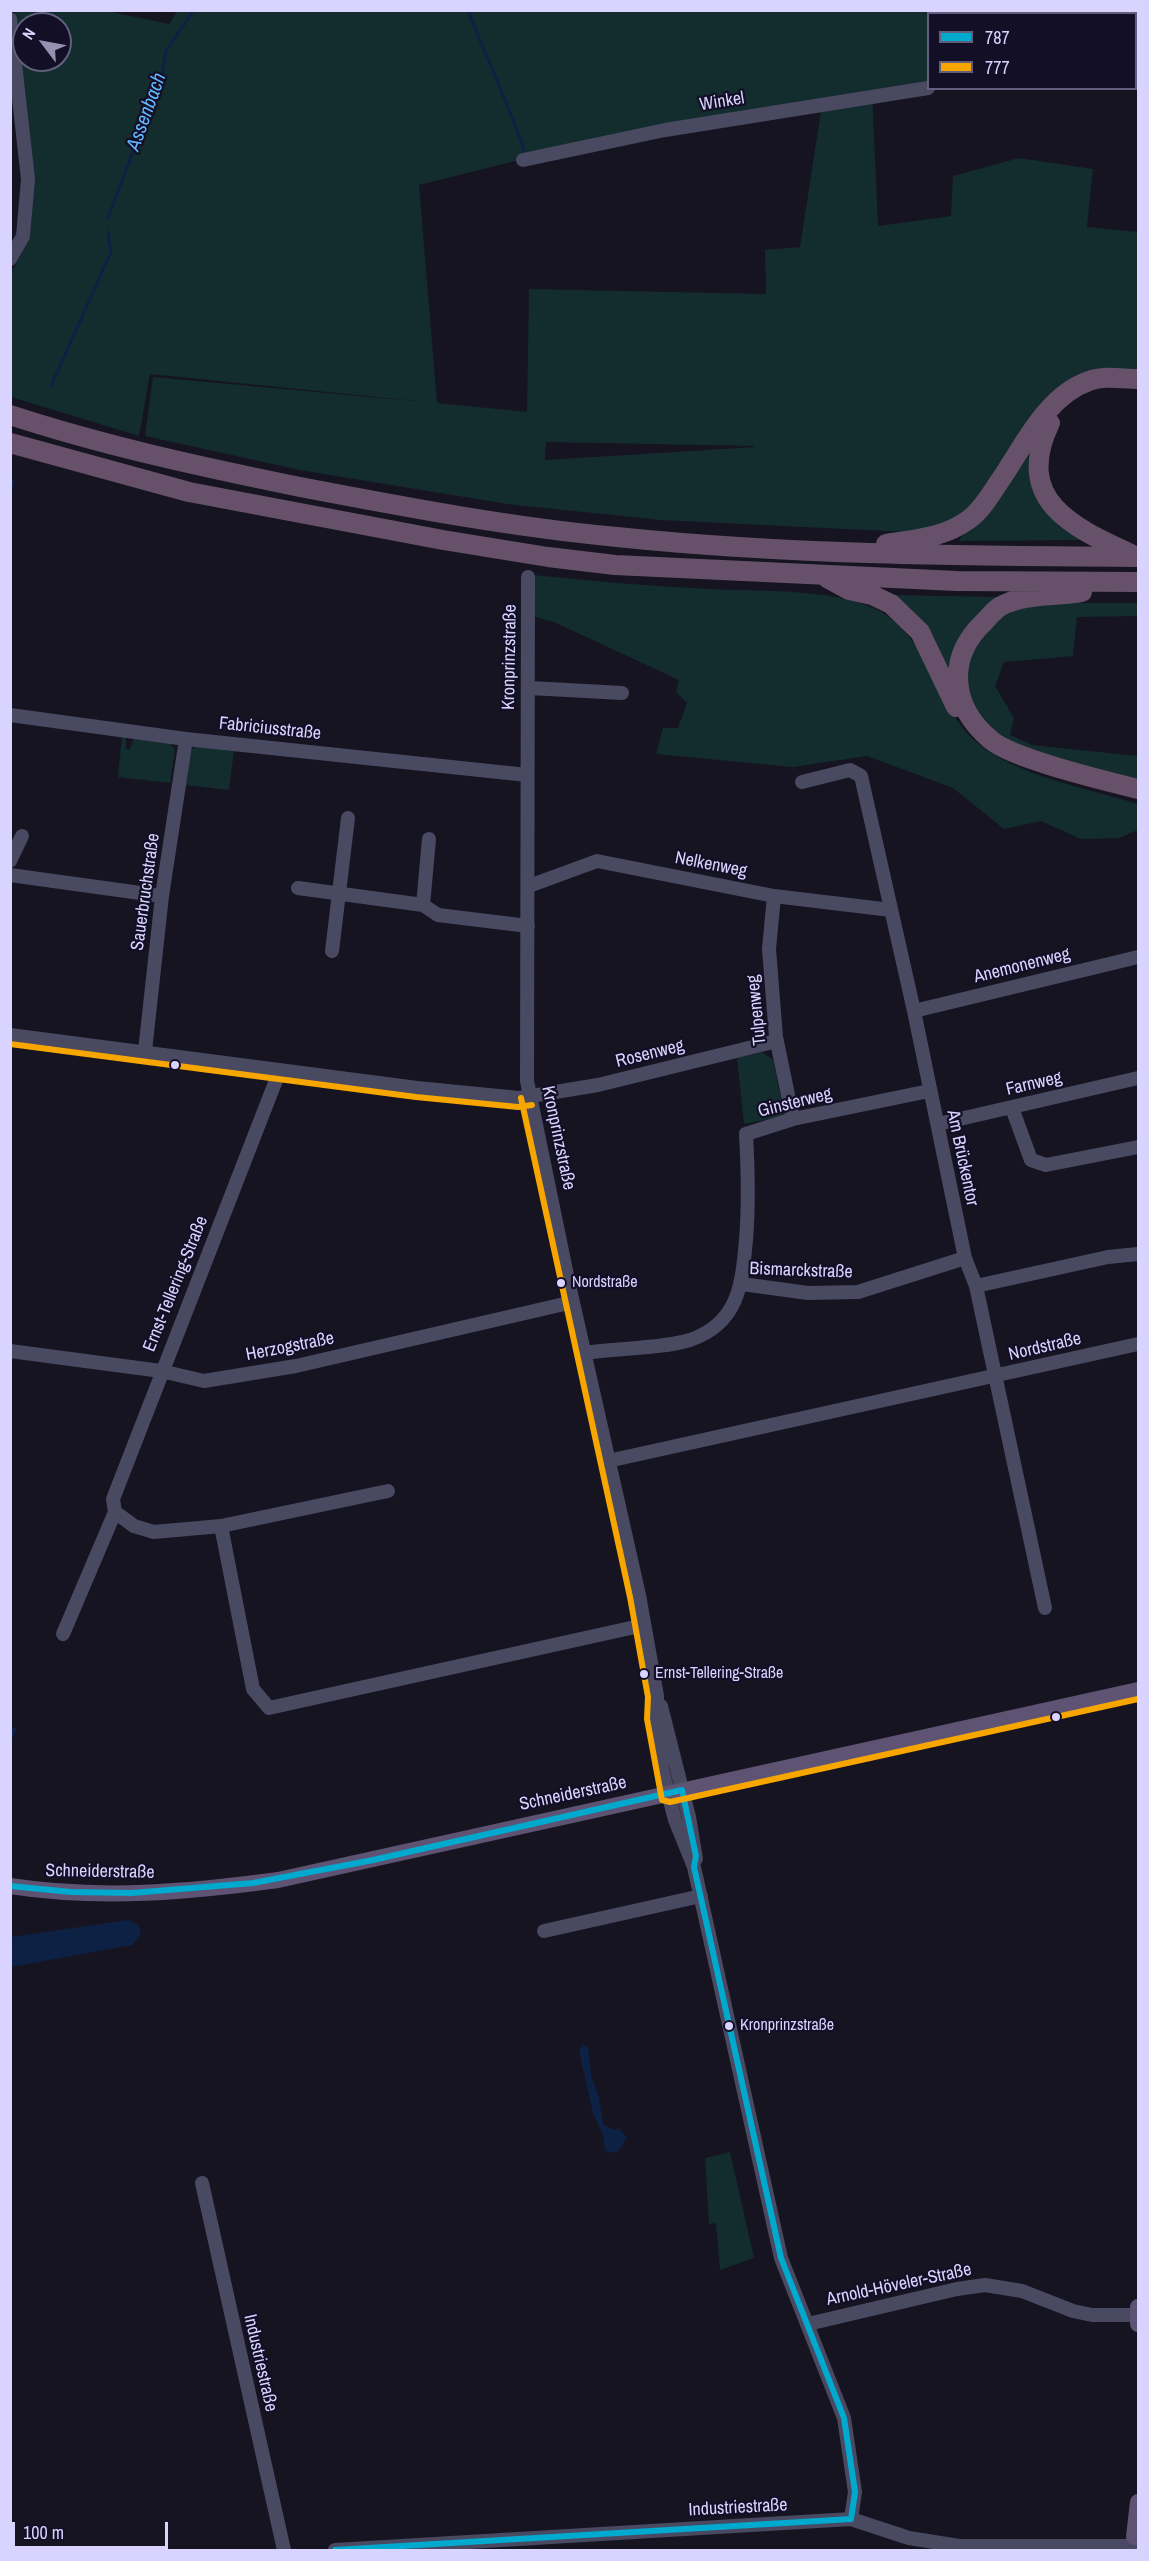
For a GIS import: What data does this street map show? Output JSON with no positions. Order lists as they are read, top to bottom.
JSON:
{
  "streets": {
    "main road": ["Schneiderstraße"],
    "street": [
      "Winkel",
      "Kronprinzstraße",
      "Fabriciusstraße",
      "Nelkenweg",
      "Sauerbruchstraße",
      "Anemonenweg",
      "Tulpenweg",
      "Rosenweg",
      "Farnweg",
      "Ginsterweg",
      "Am Brückentor",
      "Bismarckstraße",
      "Ernst-Tellering-Straße",
      "Herzogstraße",
      "Nordstraße",
      "Arnold-Höveler-Straße",
      "Industriestraße"
    ]
  },
  "crossings": [
    ["Kronprinzstraße", "Fabriciusstraße"],
    ["Kronprinzstraße", "Nelkenweg"],
    ["Kronprinzstraße", "Rosenweg"],
    ["Kronprinzstraße", "Bismarckstraße"],
    ["Kronprinzstraße", "Herzogstraße"],
    ["Kronprinzstraße", "Nordstraße"],
    ["Kronprinzstraße", "Schneiderstraße"],
    ["Kronprinzstraße", "Arnold-Höveler-Straße"],
    ["Kronprinzstraße", "Industriestraße"],
    ["Fabriciusstraße", "Sauerbruchstraße"],
    ["Nelkenweg", "Tulpenweg"],
    ["Nelkenweg", "Am Brückentor"],
    ["Sauerbruchstraße", "Rosenweg"],
    ["Anemonenweg", "Am Brückentor"],
    ["Tulpenweg", "Rosenweg"],
    ["Tulpenweg", "Ginsterweg"],
    ["Rosenweg", "Ernst-Tellering-Straße"],
    ["Farnweg", "Am Brückentor"],
    ["Ginsterweg", "Am Brückentor"],
    ["Ginsterweg", "Bismarckstraße"],
    ["Am Brückentor", "Bismarckstraße"],
    ["Am Brückentor", "Nordstraße"],
    ["Ernst-Tellering-Straße", "Herzogstraße"]
  ],
  "water": ["Assenbach"],
  "places": ["Nordstraße", "Ernst-Tellering-Straße", "Kronprinzstraße"],
  "lines": ["transit line 777", "transit line 787"],
  "legend": ["787", "777"],
  "scale_bar": "100 m",
  "north": "top left"
}
